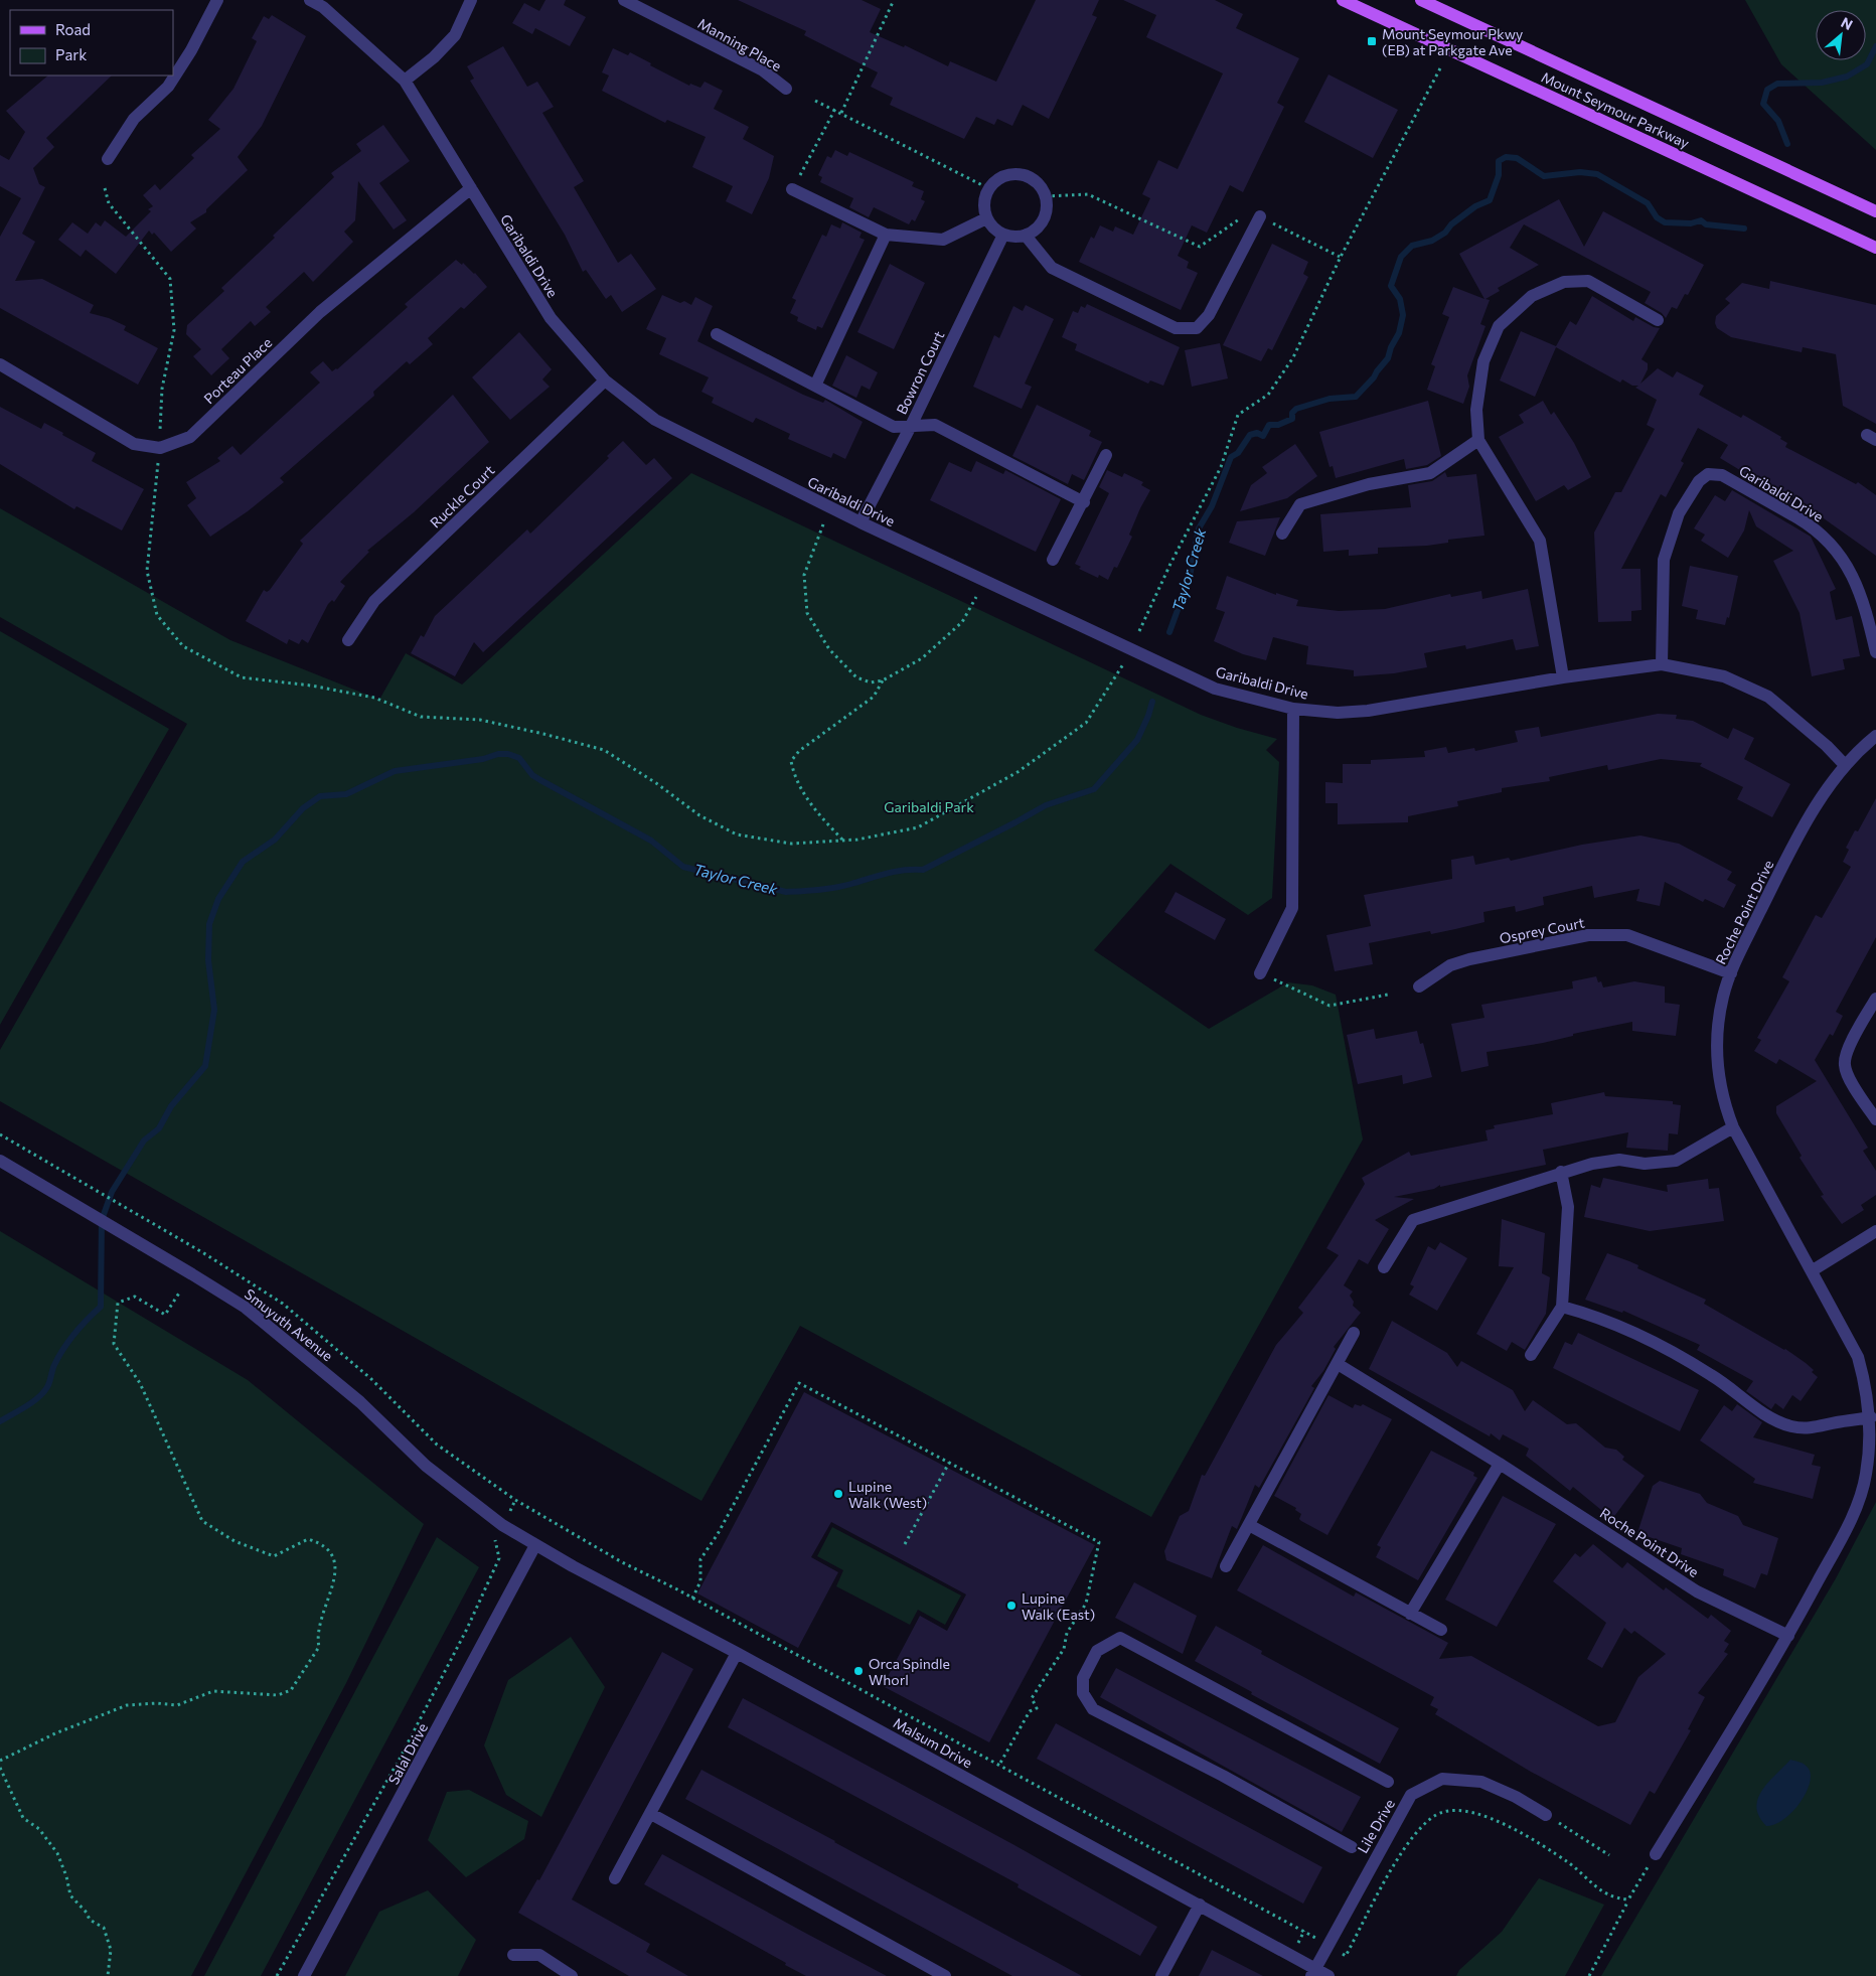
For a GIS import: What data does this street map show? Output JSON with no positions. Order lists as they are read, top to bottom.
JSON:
{
  "streets": {
    "main road": ["Mount Seymour Parkway"],
    "street": [
      "Manning Place",
      "Garibaldi Drive",
      "Porteau Place",
      "Bowron Court",
      "Ruckle Court",
      "Roche Point Drive",
      "Osprey Court",
      "Smuyuth Avenue",
      "Malsum Drive",
      "Salal Drive",
      "Lile Drive"
    ]
  },
  "crossings": [
    ["Garibaldi Drive", "Porteau Place"],
    ["Garibaldi Drive", "Bowron Court"],
    ["Garibaldi Drive", "Ruckle Court"],
    ["Garibaldi Drive", "Roche Point Drive"],
    ["Roche Point Drive", "Osprey Court"],
    ["Smuyuth Avenue", "Malsum Drive"],
    ["Smuyuth Avenue", "Salal Drive"],
    ["Malsum Drive", "Salal Drive"],
    ["Malsum Drive", "Lile Drive"]
  ],
  "water": ["Taylor Creek"],
  "parks": ["Garibaldi Park"],
  "places": {
    "transit": ["Mount Seymour Pkwy (EB) at Parkgate Ave"],
    "other": ["Lupine Walk (West)", "Lupine Walk (East)", "Orca Spindle Whorl"]
  },
  "legend": ["Road", "Park"],
  "north": "top right"
}
